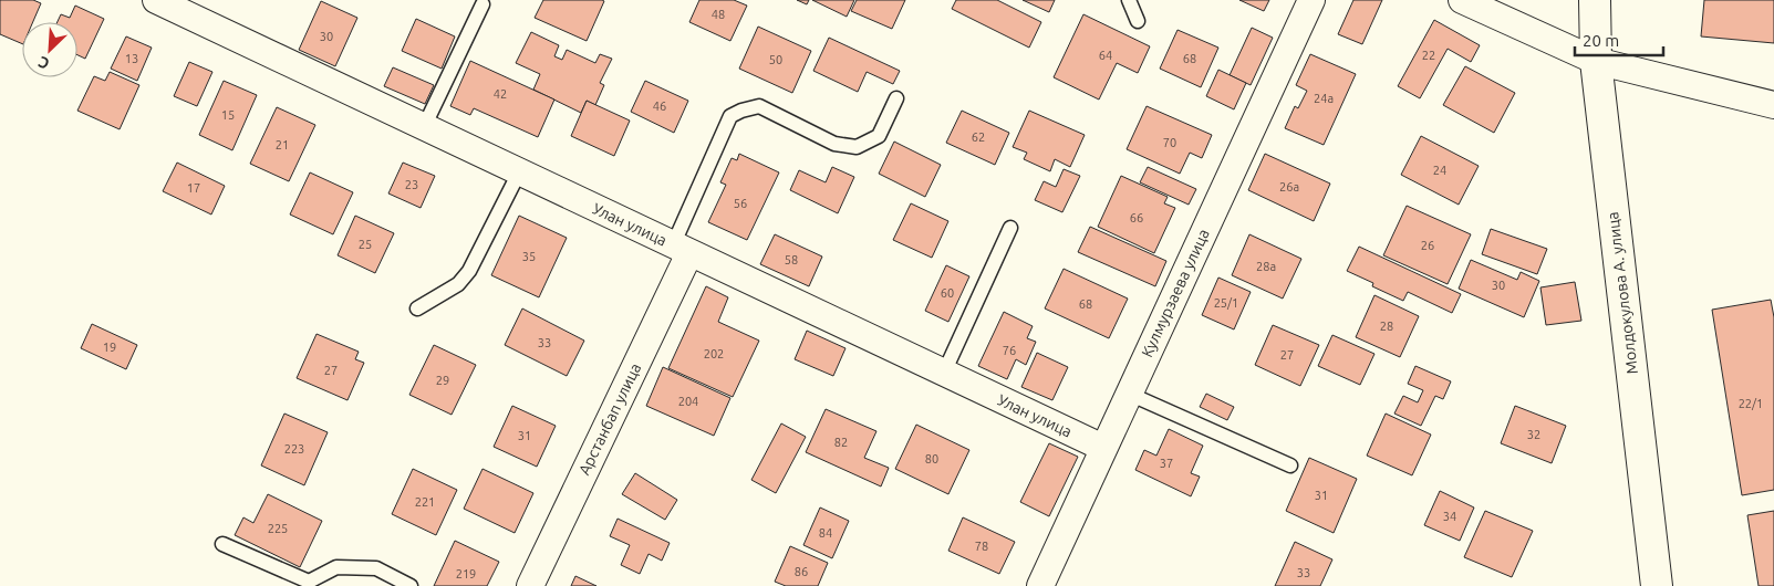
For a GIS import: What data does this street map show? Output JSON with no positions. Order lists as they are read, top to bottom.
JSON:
{
  "streets": {
    "street": [
      "Улан улица",
      "Кулмурзаева улица",
      "Молдокулова А. улица",
      "Арстанбап улица"
    ]
  },
  "crossings": [
    ["Улан улица", "Кулмурзаева улица"],
    ["Улан улица", "Арстанбап улица"]
  ],
  "house_numbers": [
    "48",
    "30",
    "64",
    "22",
    "13",
    "68",
    "50",
    "42",
    "24а",
    "46",
    "15",
    "62",
    "70",
    "21",
    "24",
    "23",
    "26а",
    "17",
    "56",
    "66",
    "25",
    "26",
    "35",
    "58",
    "28а",
    "30",
    "60",
    "25/1",
    "68",
    "28",
    "33",
    "19",
    "76",
    "202",
    "27",
    "27",
    "29",
    "204",
    "22/1",
    "32",
    "31",
    "82",
    "223",
    "80",
    "37",
    "31",
    "221",
    "34",
    "225",
    "84",
    "78",
    "86",
    "33",
    "219"
  ],
  "scale_bar": "20 m",
  "north": "bottom left"
}
